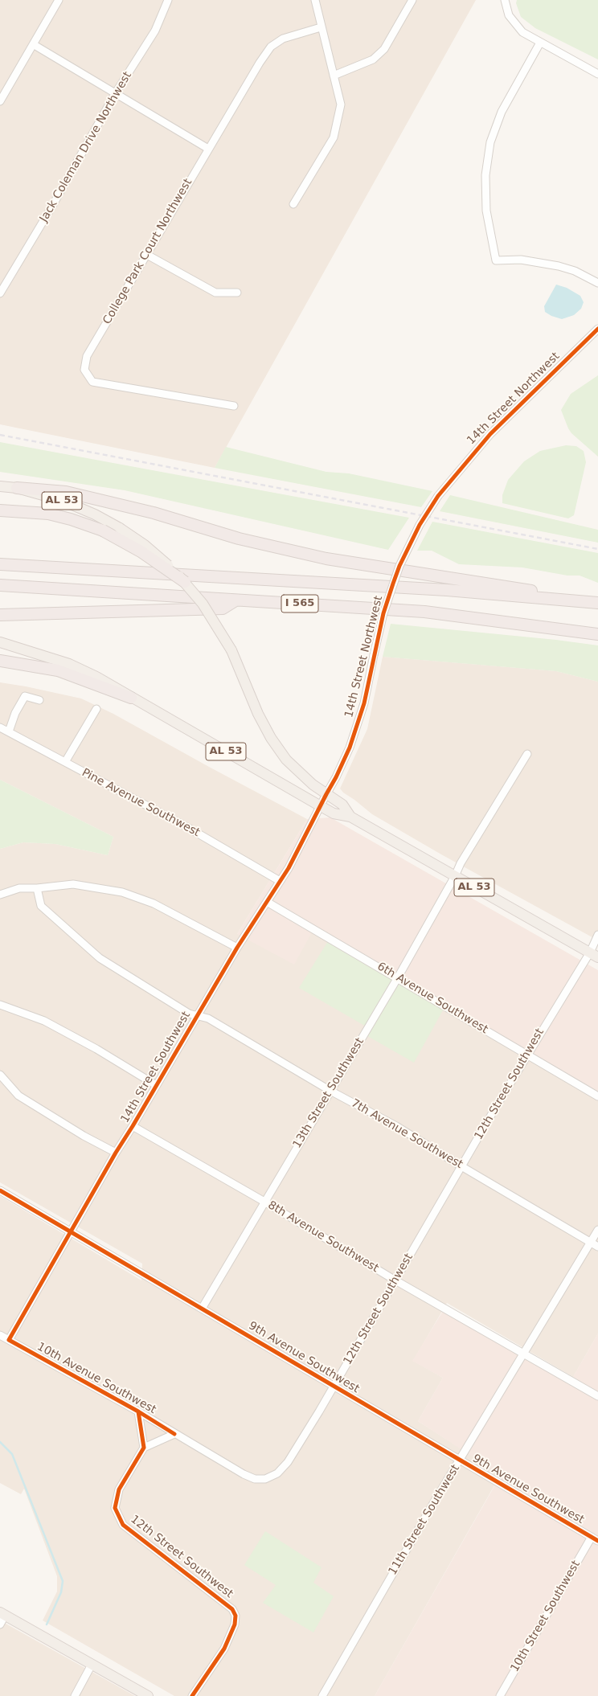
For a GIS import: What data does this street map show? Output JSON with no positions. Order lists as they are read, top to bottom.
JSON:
{
  "streets": {
    "highway": ["I 565"],
    "main road": ["AL 53"],
    "street": [
      "Jack Coleman Drive Northwest",
      "College Park Court Northwest",
      "14th Street Northwest",
      "Pine Avenue Southwest",
      "6th Avenue Southwest",
      "14th Street Southwest",
      "12th Street Southwest",
      "13th Street Southwest",
      "7th Avenue Southwest",
      "8th Avenue Southwest",
      "9th Avenue Southwest",
      "10th Avenue Southwest",
      "11th Street Southwest",
      "10th Street Southwest"
    ]
  },
  "crossings": [
    ["14th Street Northwest", "AL 53"],
    ["14th Street Northwest", "14th Street Southwest"],
    ["AL 53", "14th Street Southwest"],
    ["AL 53", "12th Street Southwest"],
    ["AL 53", "13th Street Southwest"],
    ["Pine Avenue Southwest", "14th Street Southwest"],
    ["6th Avenue Southwest", "14th Street Southwest"],
    ["6th Avenue Southwest", "12th Street Southwest"],
    ["6th Avenue Southwest", "13th Street Southwest"],
    ["14th Street Southwest", "7th Avenue Southwest"],
    ["14th Street Southwest", "8th Avenue Southwest"],
    ["14th Street Southwest", "9th Avenue Southwest"],
    ["14th Street Southwest", "10th Avenue Southwest"],
    ["12th Street Southwest", "7th Avenue Southwest"],
    ["12th Street Southwest", "8th Avenue Southwest"],
    ["12th Street Southwest", "9th Avenue Southwest"],
    ["12th Street Southwest", "10th Avenue Southwest"],
    ["13th Street Southwest", "7th Avenue Southwest"],
    ["13th Street Southwest", "8th Avenue Southwest"],
    ["13th Street Southwest", "9th Avenue Southwest"],
    ["7th Avenue Southwest", "11th Street Southwest"],
    ["8th Avenue Southwest", "11th Street Southwest"],
    ["9th Avenue Southwest", "11th Street Southwest"],
    ["9th Avenue Southwest", "10th Street Southwest"]
  ]
}
